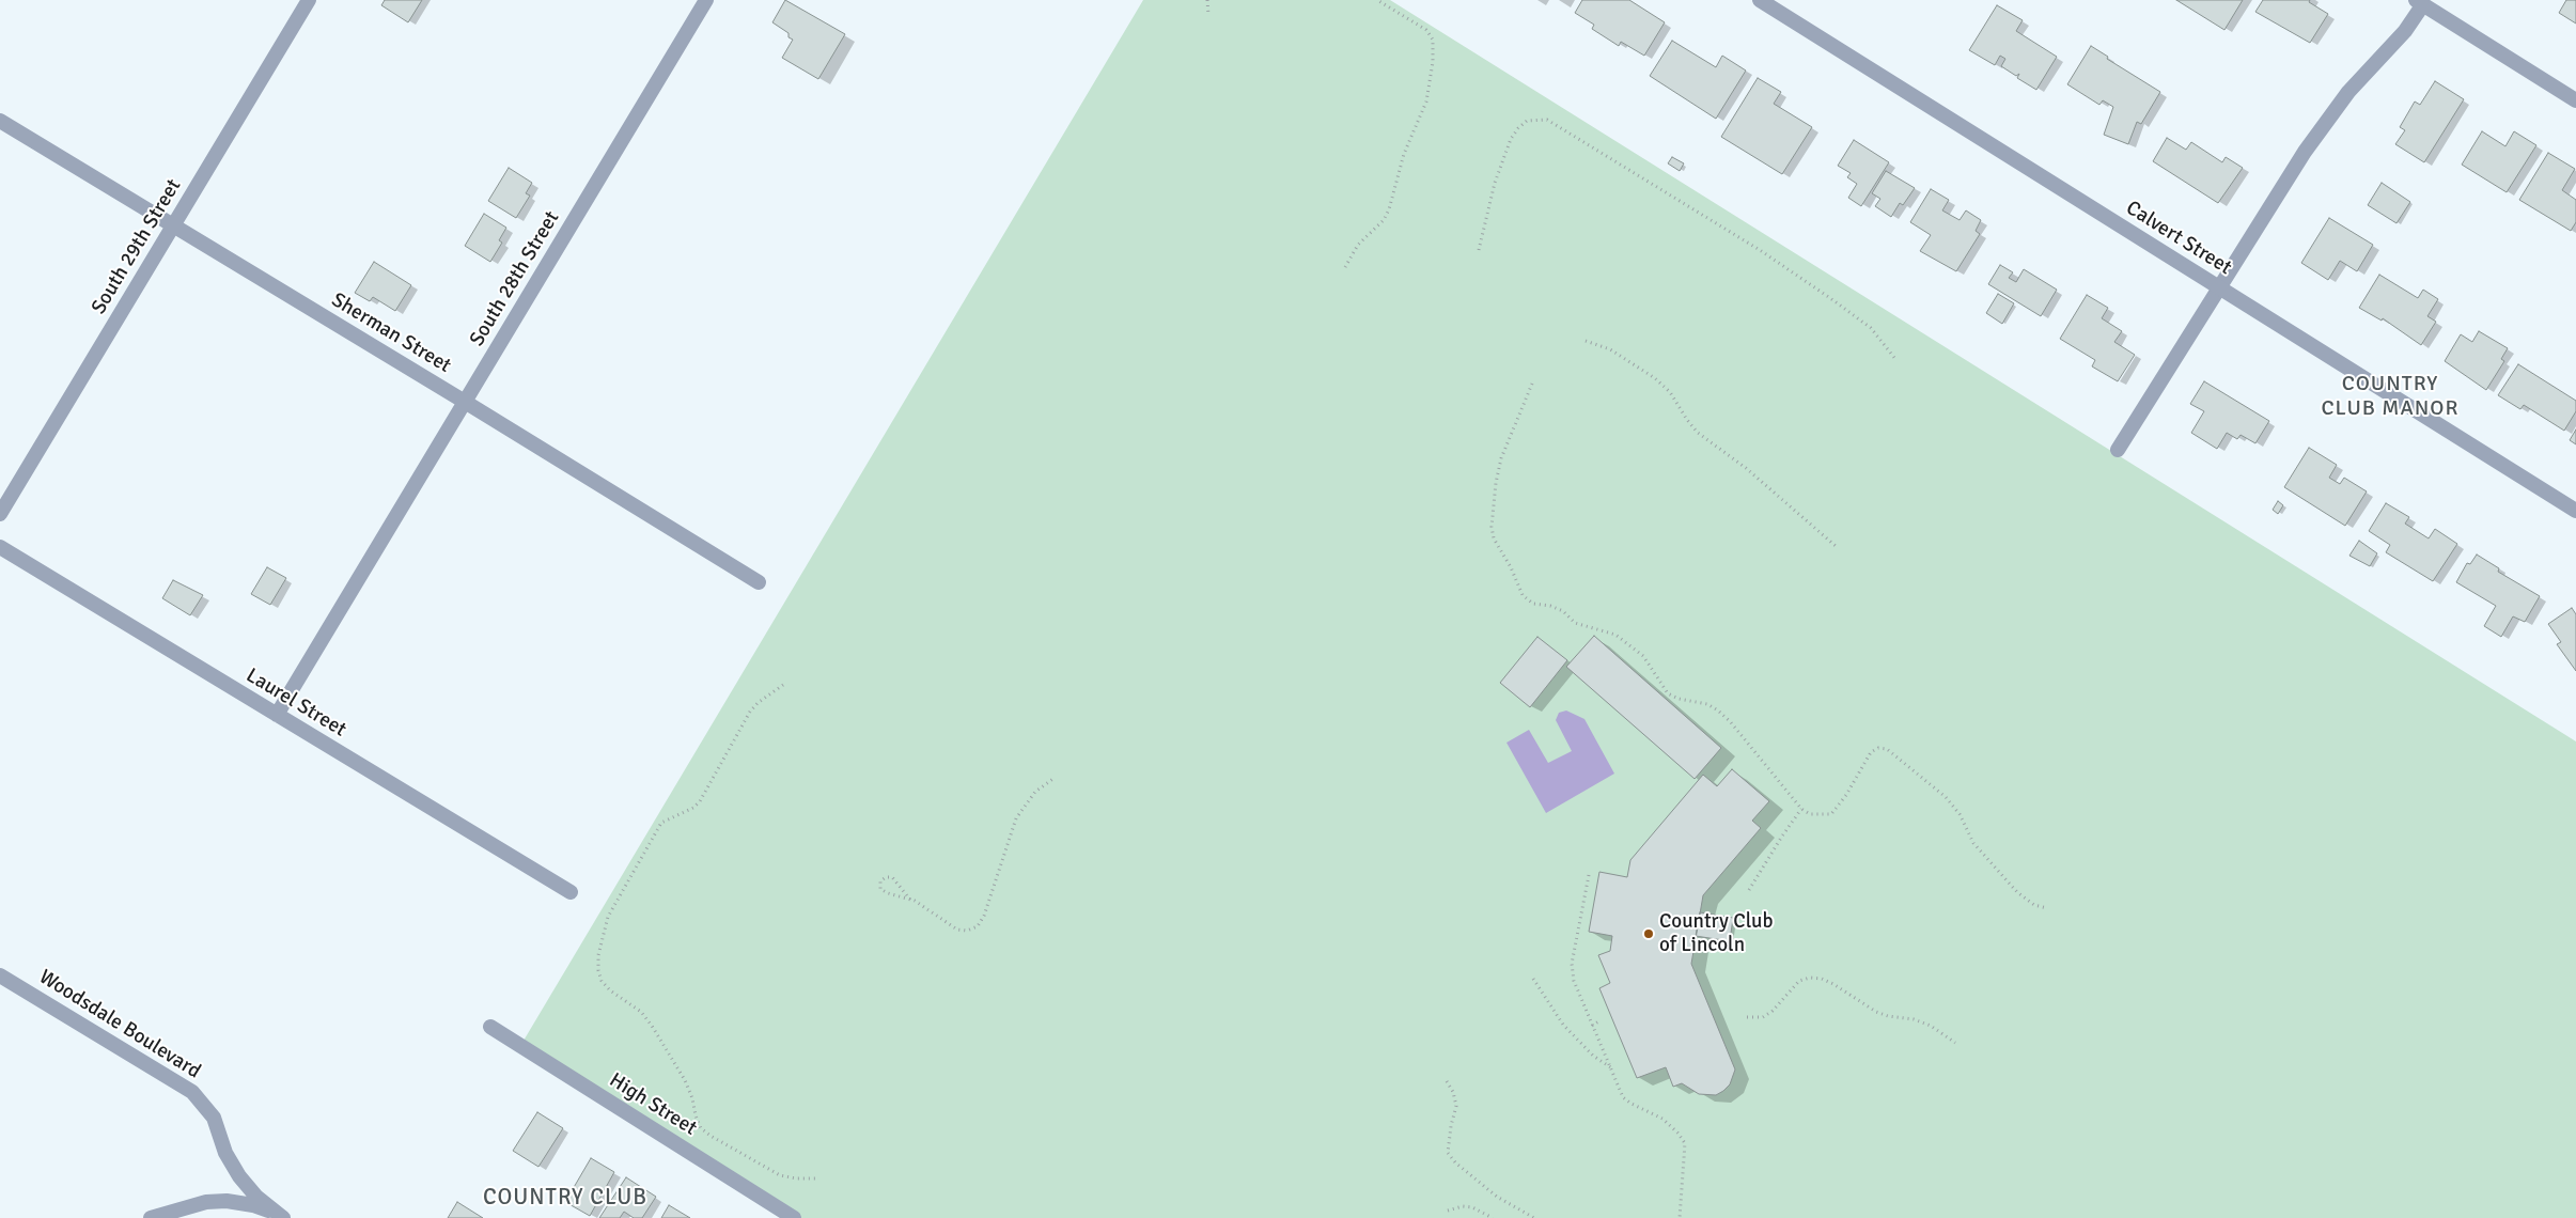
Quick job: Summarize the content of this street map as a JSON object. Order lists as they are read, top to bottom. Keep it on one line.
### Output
{"streets":{"street":["Calvert Street","South 29th Street","South 28th Street","Sherman Street","Laurel Street","Woodsdale Boulevard","High Street"]},"crossings":[["South 29th Street","Sherman Street"],["South 28th Street","Sherman Street"],["South 28th Street","Laurel Street"]],"districts":["COUNTRY CLUB MANOR","COUNTRY CLUB"],"places":["Country Club of Lincoln"]}
